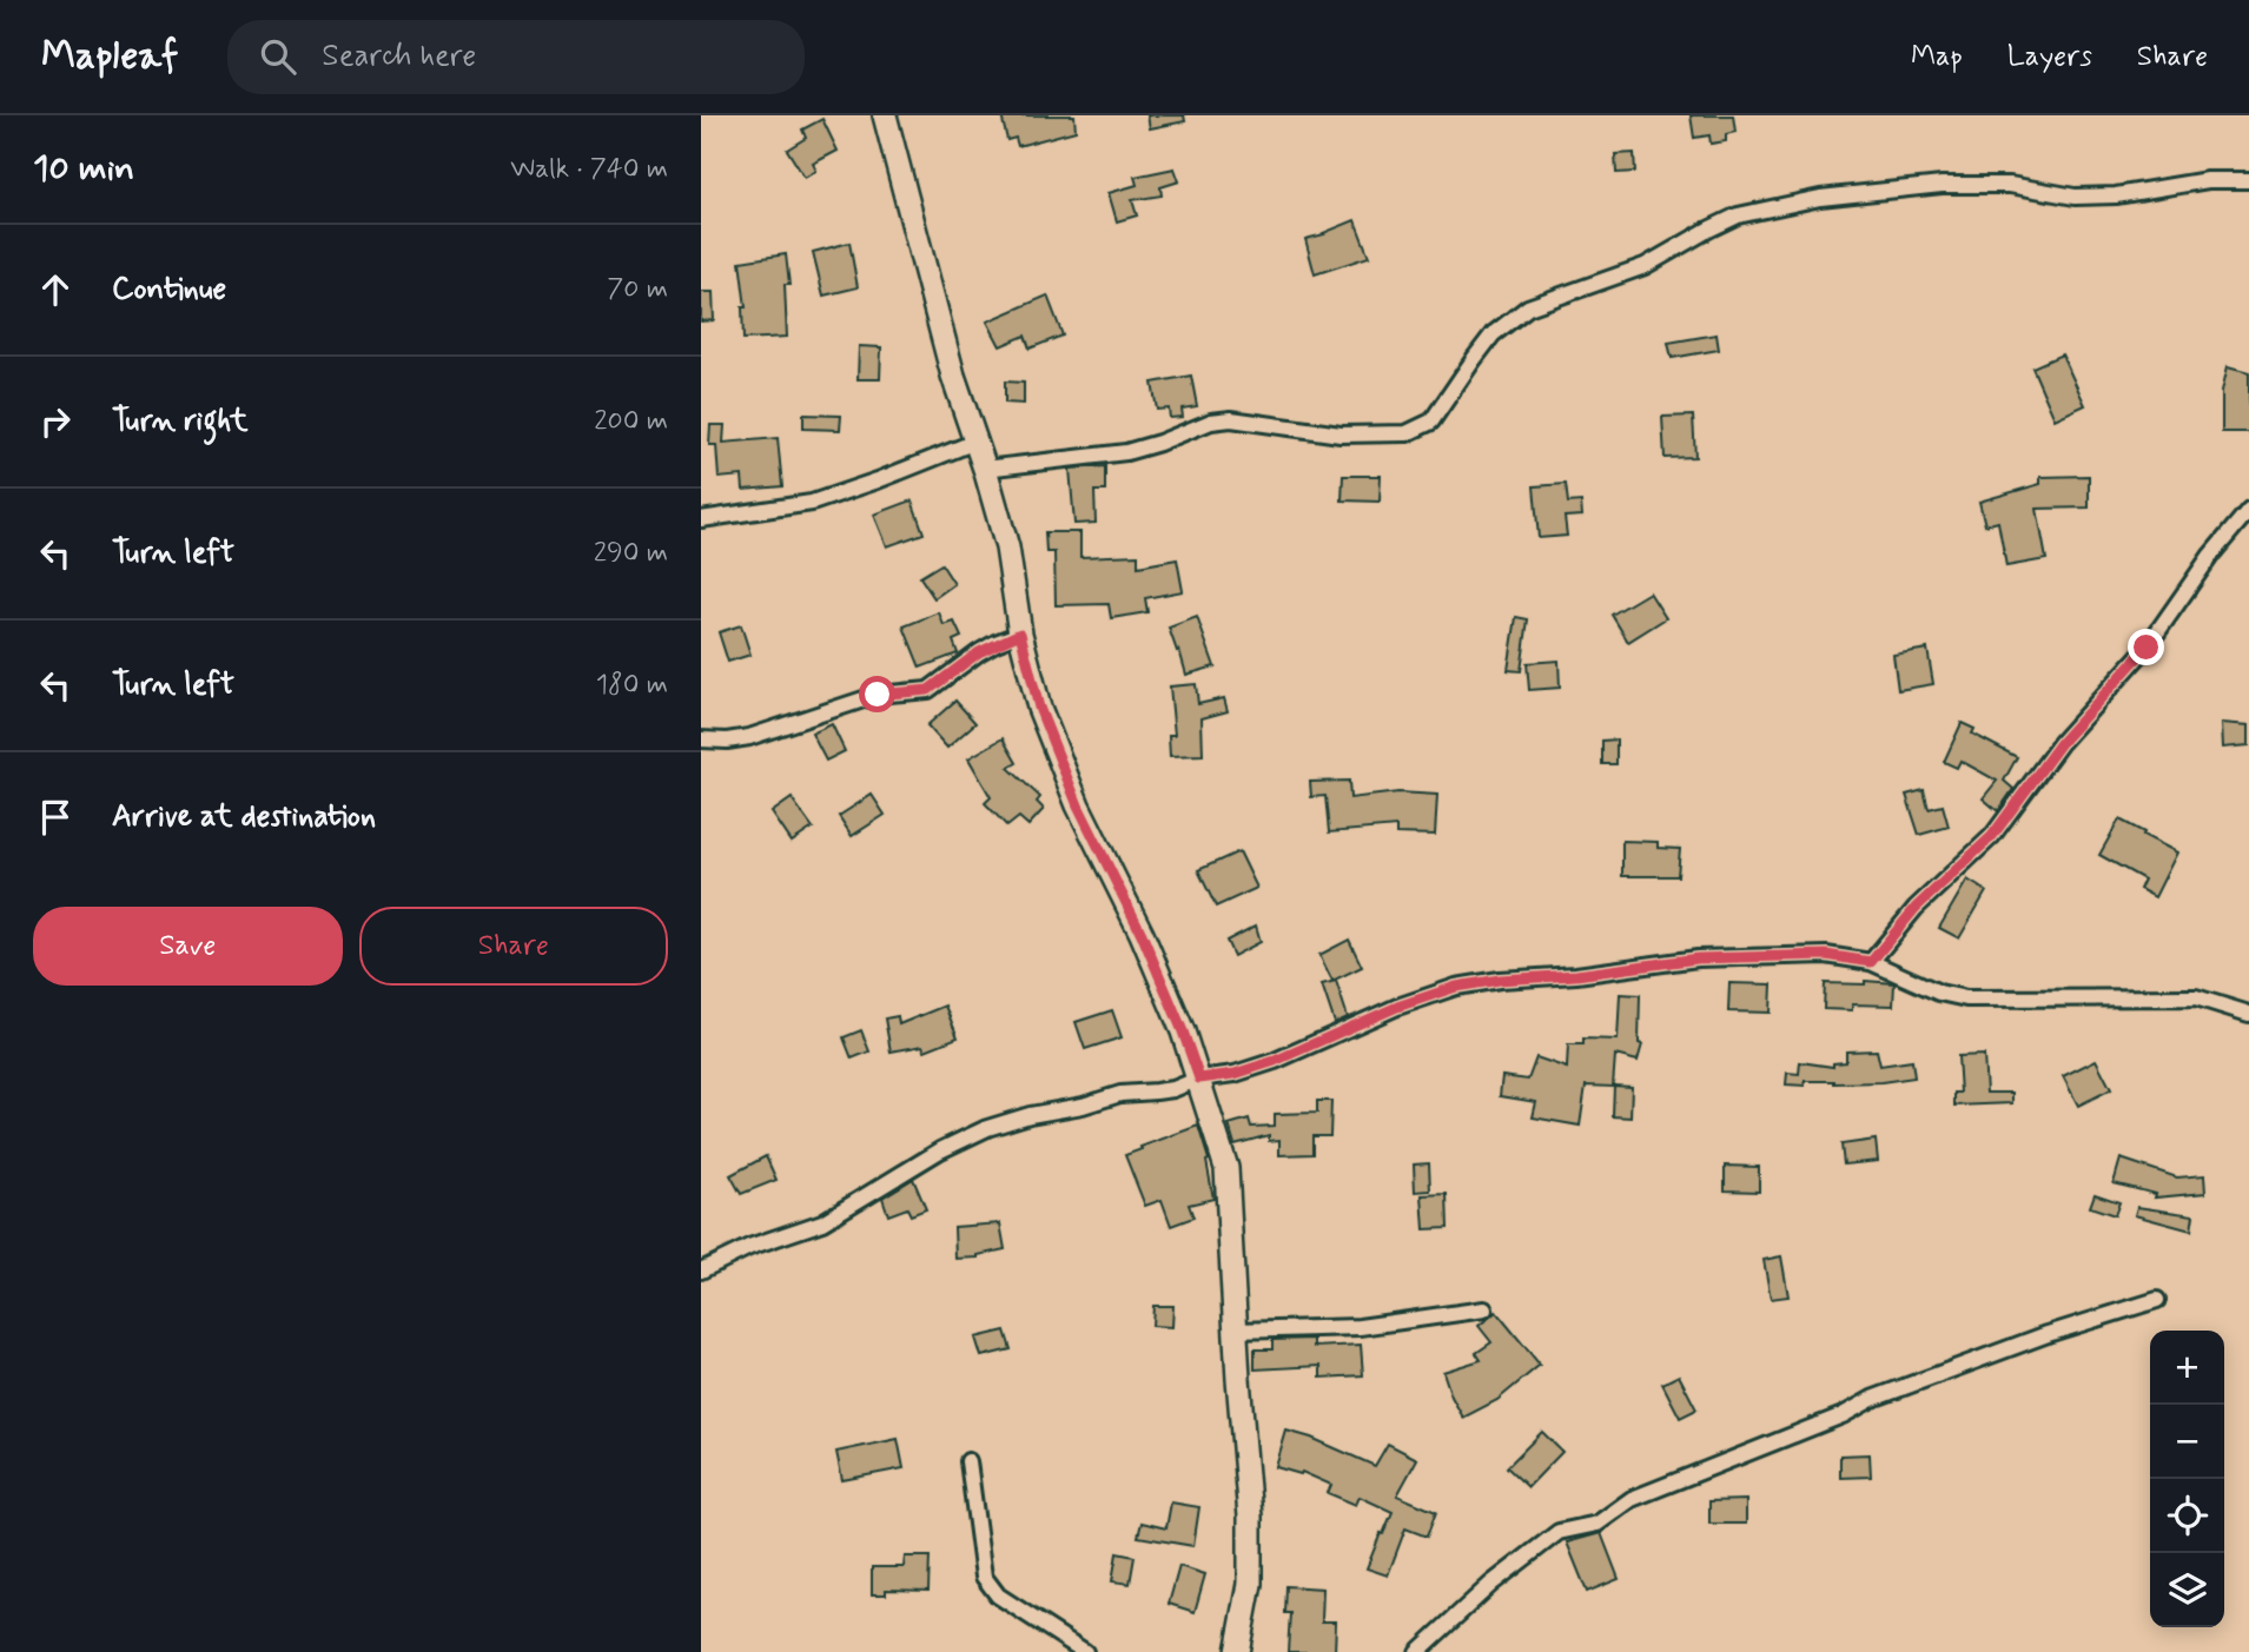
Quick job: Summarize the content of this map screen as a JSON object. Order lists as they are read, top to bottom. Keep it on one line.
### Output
{"page":{"header":"Mapleaf","search":"Search here","nav":["Map","Layers","Share"],"heading":["10 min","Walk · 740 m"],"list":[["Continue","70 m"],["Turn right","200 m"],["Turn left","290 m"],["Turn left","180 m"],"Arrive at destination"],"buttons":["Save","Share"],"map_buttons":["+","−"]}}
